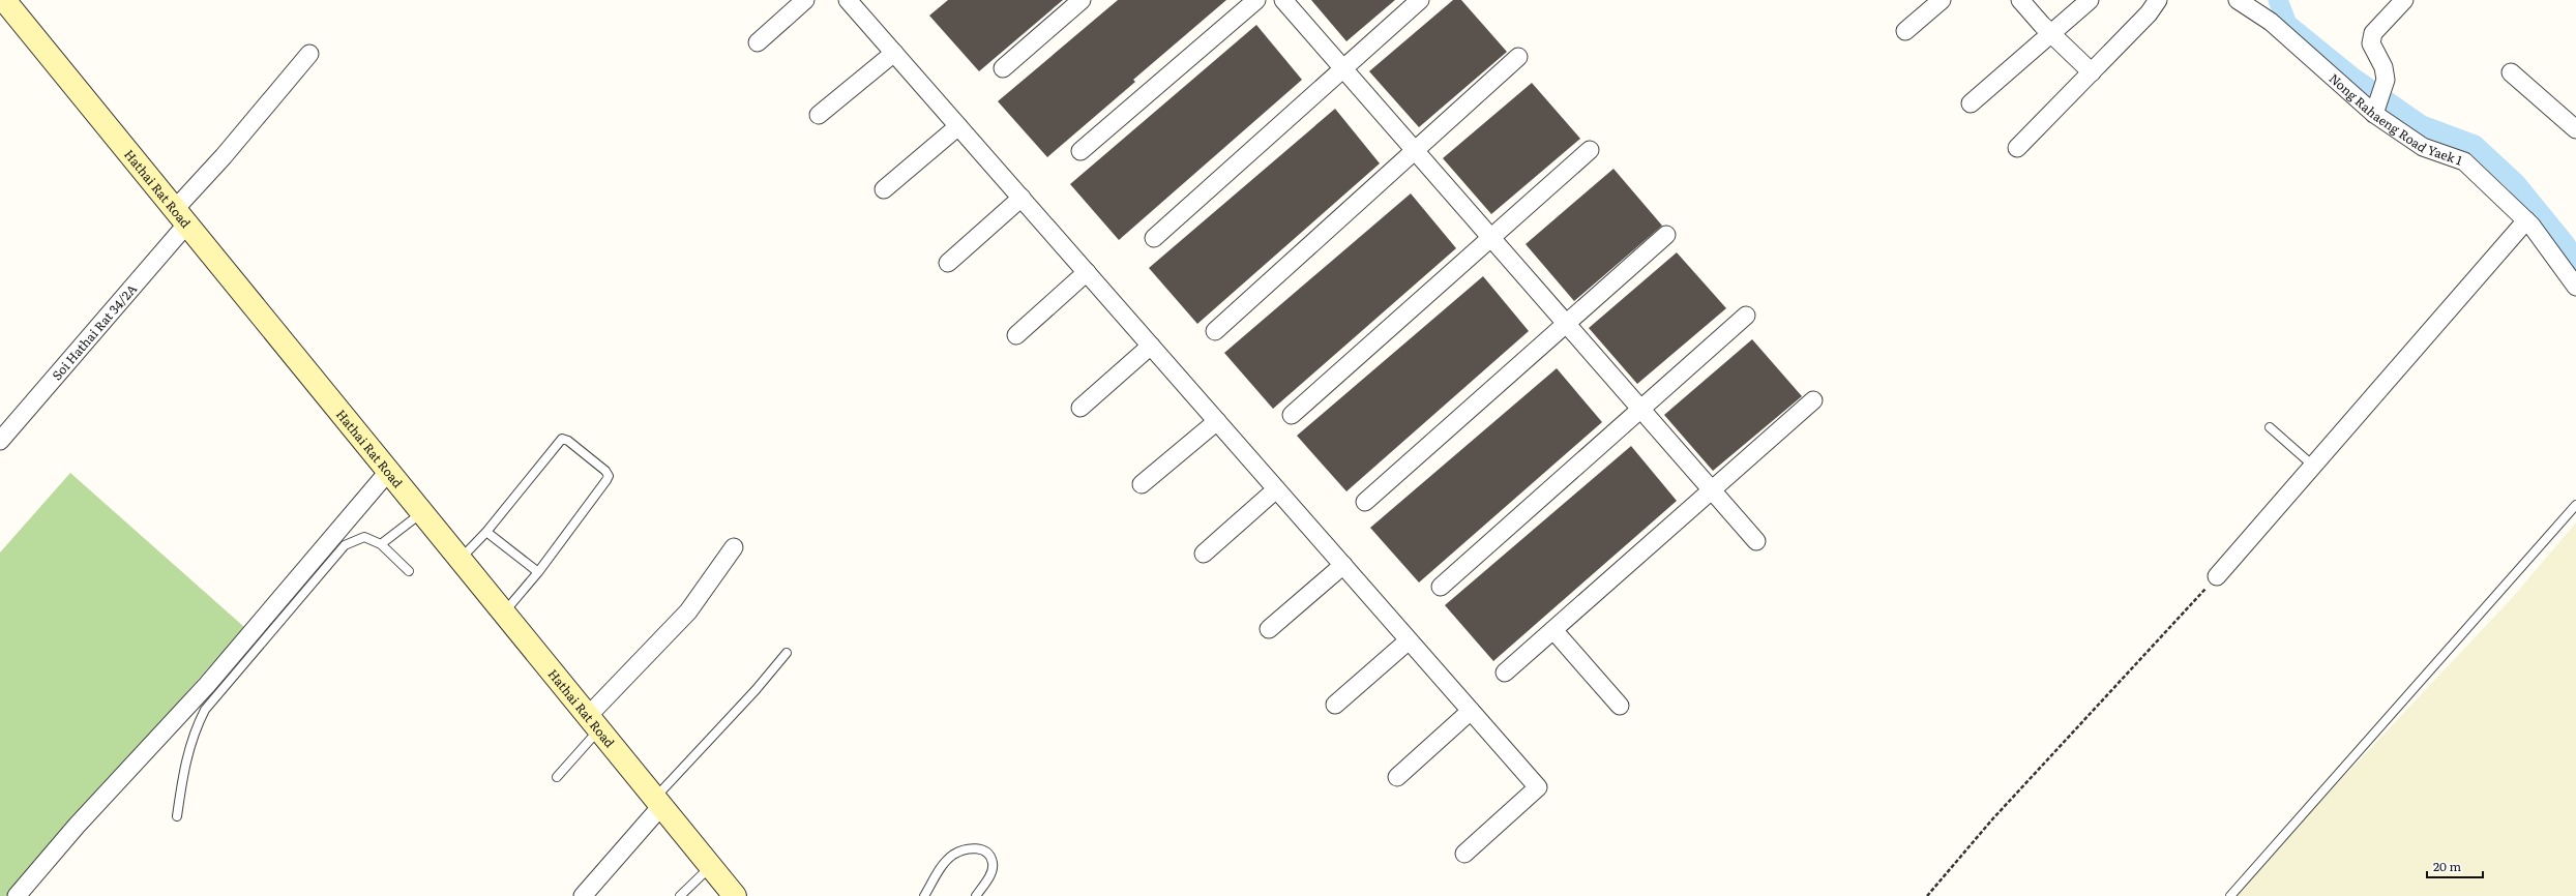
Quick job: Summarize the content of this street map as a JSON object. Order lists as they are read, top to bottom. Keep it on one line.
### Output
{"streets":{"main road":["Hathai Rat Road"],"street":["Nong Rahaeng Road Yaek 1","Soi Hathai Rat 34/2A"]},"crossings":[["Hathai Rat Road","Soi Hathai Rat 34/2A"]],"scale_bar":"20 m"}
